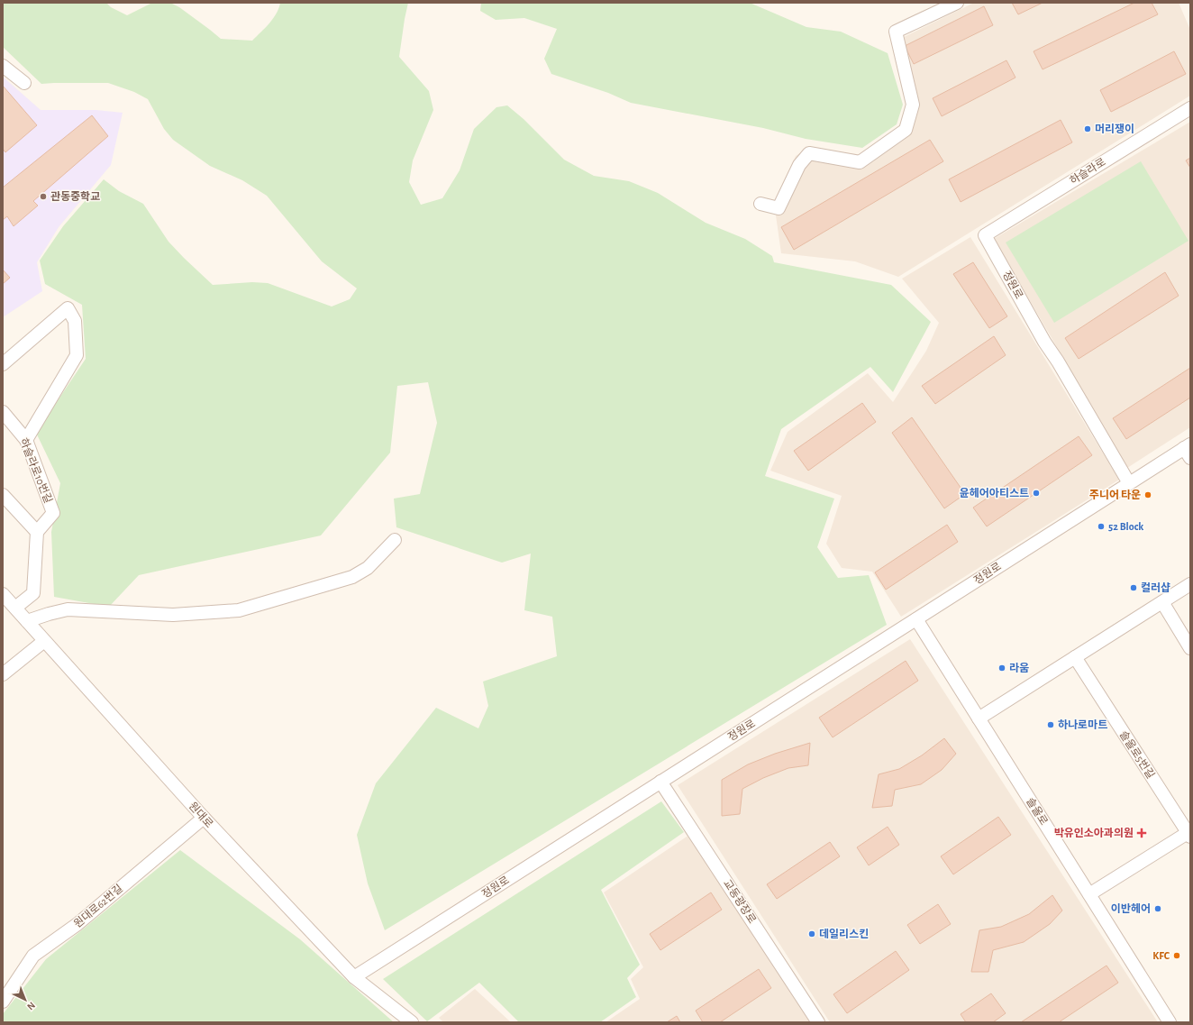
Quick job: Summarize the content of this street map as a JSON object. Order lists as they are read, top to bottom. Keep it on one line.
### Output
{"streets":{"street":["하슬라로","정원로","하슬라로10번길","솔올로5번길","솔올로","원대로","교동광장로","원대로62번길"]},"crossings":[["하슬라로","정원로"],["정원로","솔올로"],["정원로","원대로"],["정원로","교동광장로"],["솔올로5번길","솔올로"],["원대로","원대로62번길"]],"places":{"other":["머리쟁이","관동중학교","윤헤어아티스트","주니어 타운","52 Block","컬러샵","라움","하나로마트","이반헤어","데일리스킨","KFC"],"health":["박유인소아과의원"]},"north":"bottom right"}
